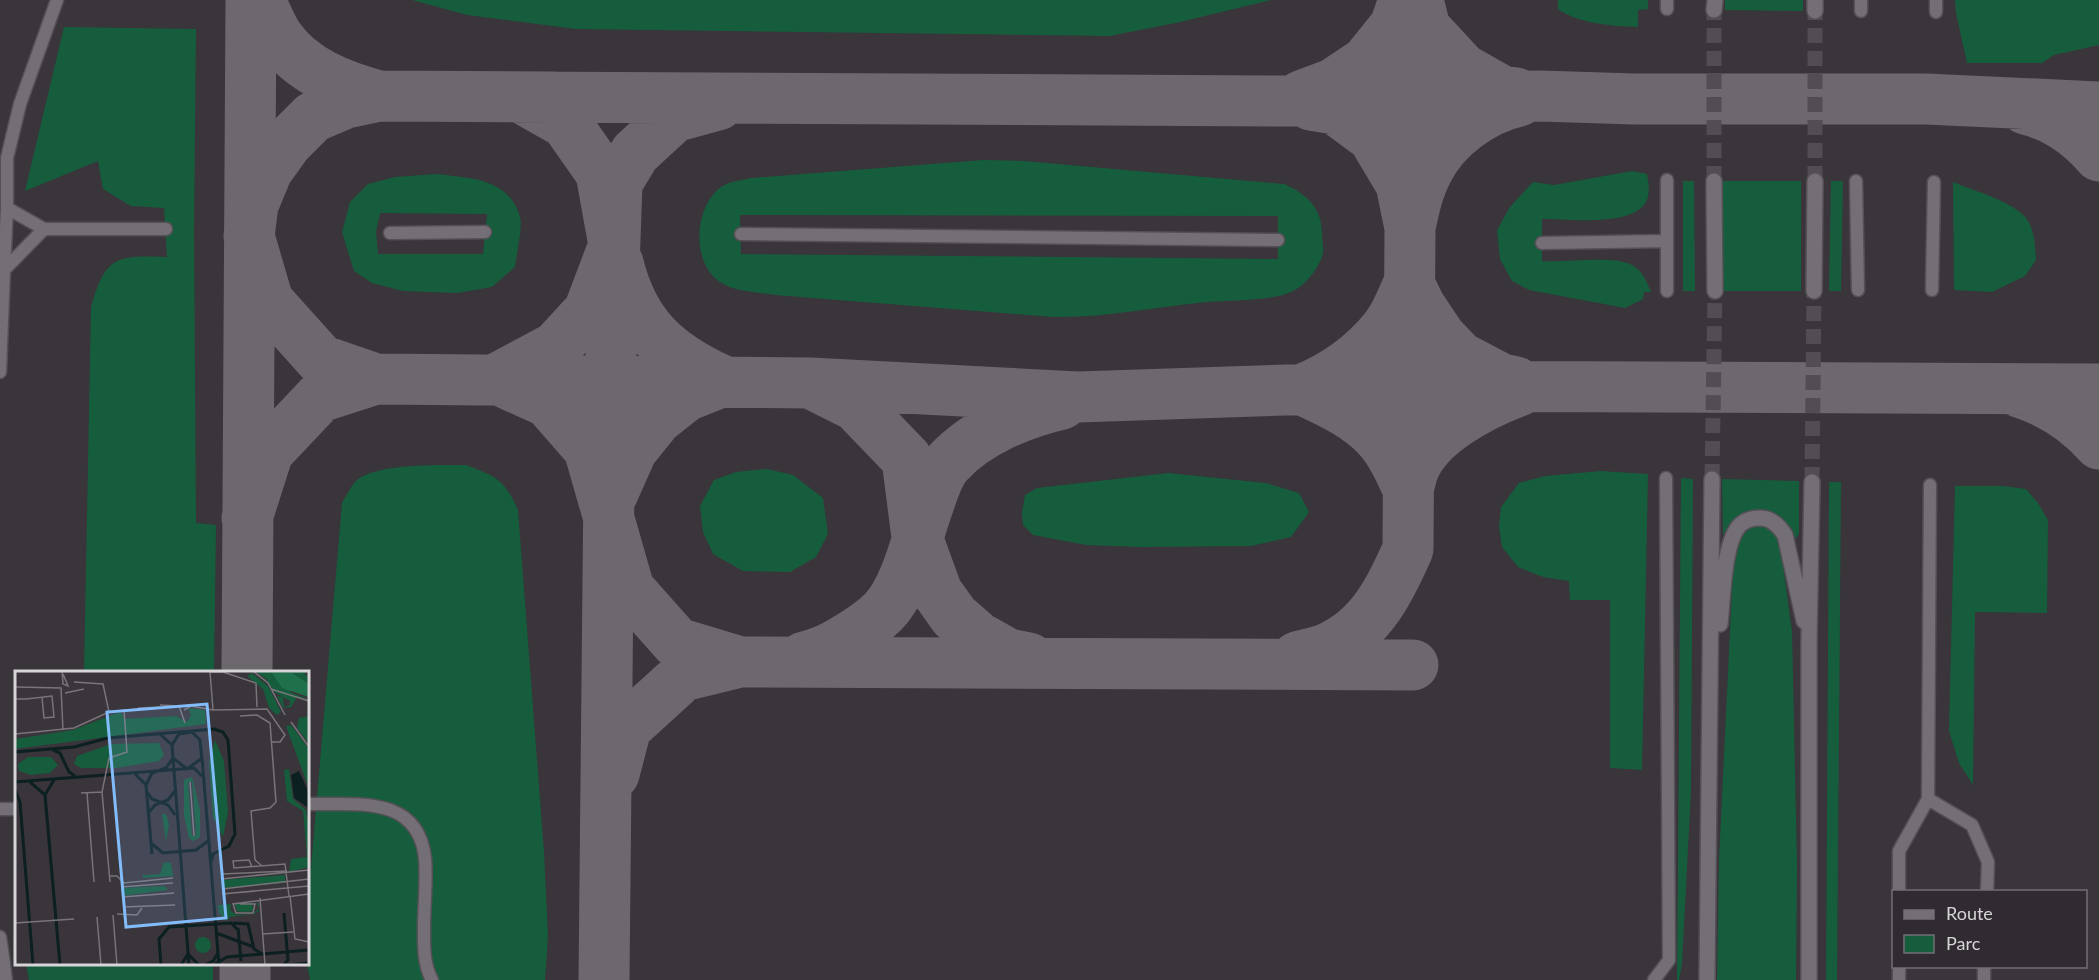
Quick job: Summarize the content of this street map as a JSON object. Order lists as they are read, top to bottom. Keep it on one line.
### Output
{"legend":["Route","Parc"]}
